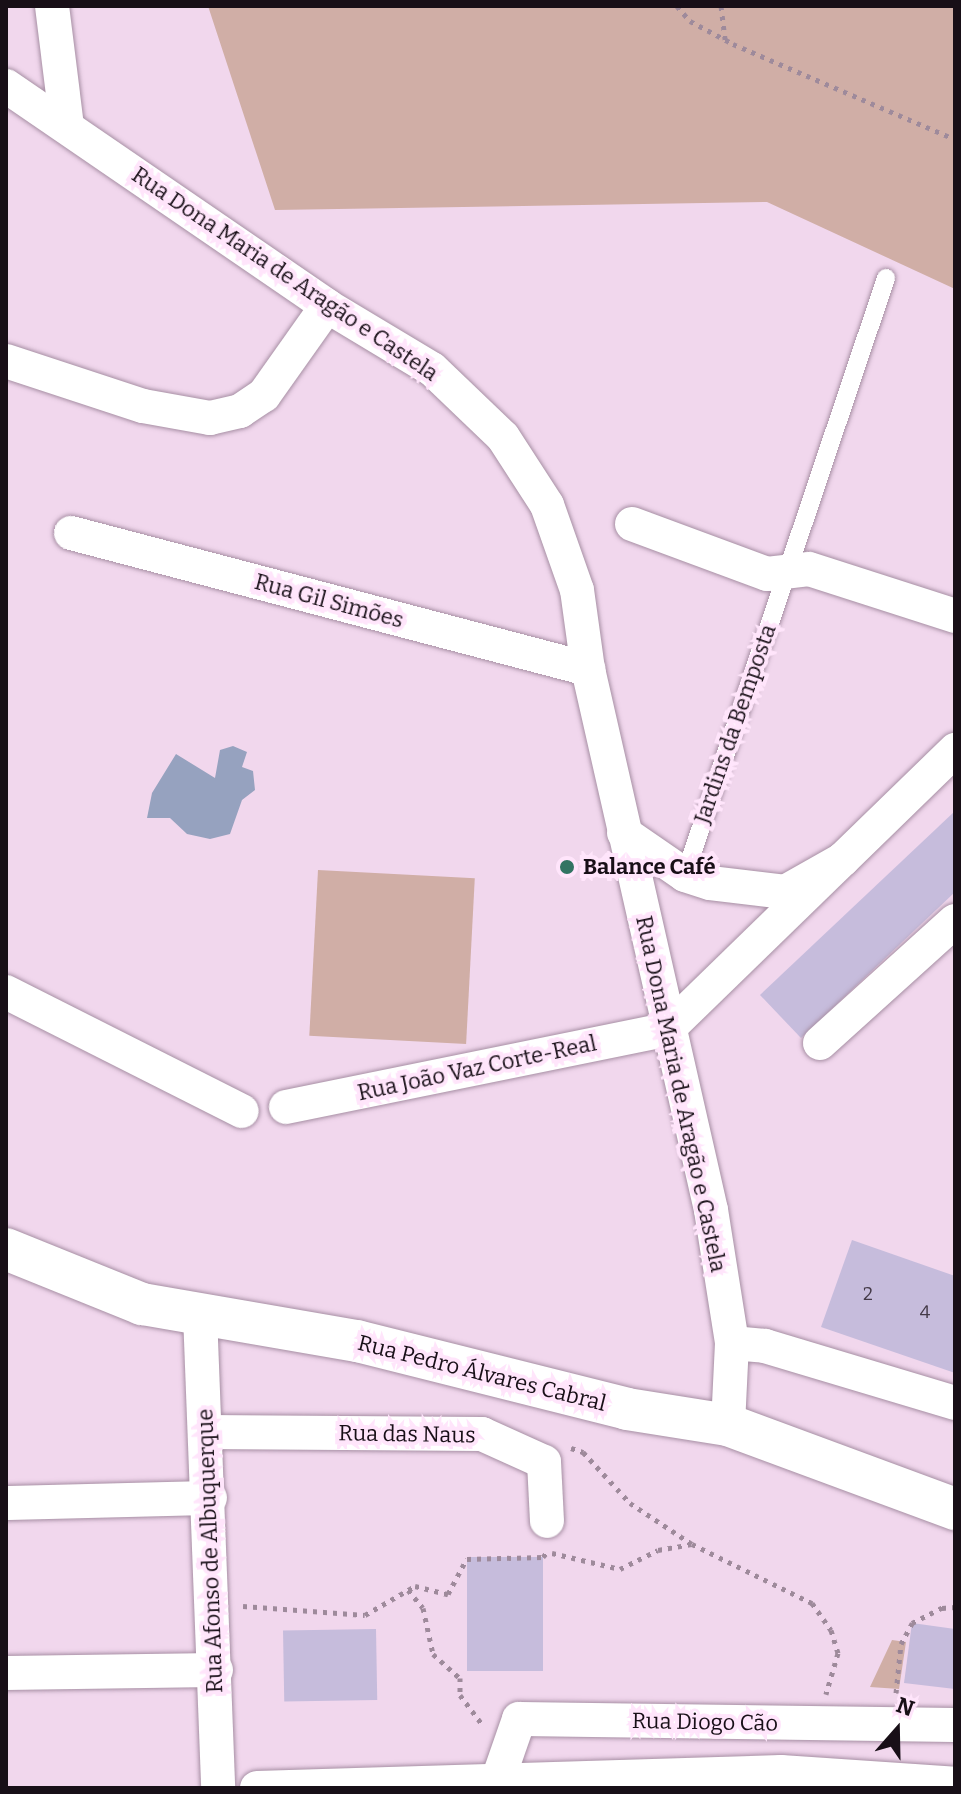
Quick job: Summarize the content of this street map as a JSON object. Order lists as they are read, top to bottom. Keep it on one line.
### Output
{"streets":{"street":["Rua Dona Maria de Aragão e Castela","Rua Gil Simões","Rua João Vaz Corte-Real","Rua Pedro Álvares Cabral","Rua das Naus","Rua Afonso de Albuquerque","Rua Diogo Cão"],"lane":["Jardins da Bemposta"]},"crossings":[["Rua Dona Maria de Aragão e Castela","Rua Gil Simões"],["Rua Dona Maria de Aragão e Castela","Rua João Vaz Corte-Real"],["Rua Dona Maria de Aragão e Castela","Rua Pedro Álvares Cabral"],["Rua Pedro Álvares Cabral","Rua Afonso de Albuquerque"],["Rua das Naus","Rua Afonso de Albuquerque"]],"places":["Balance Café"],"house_numbers":["2","4"],"north":"top"}
